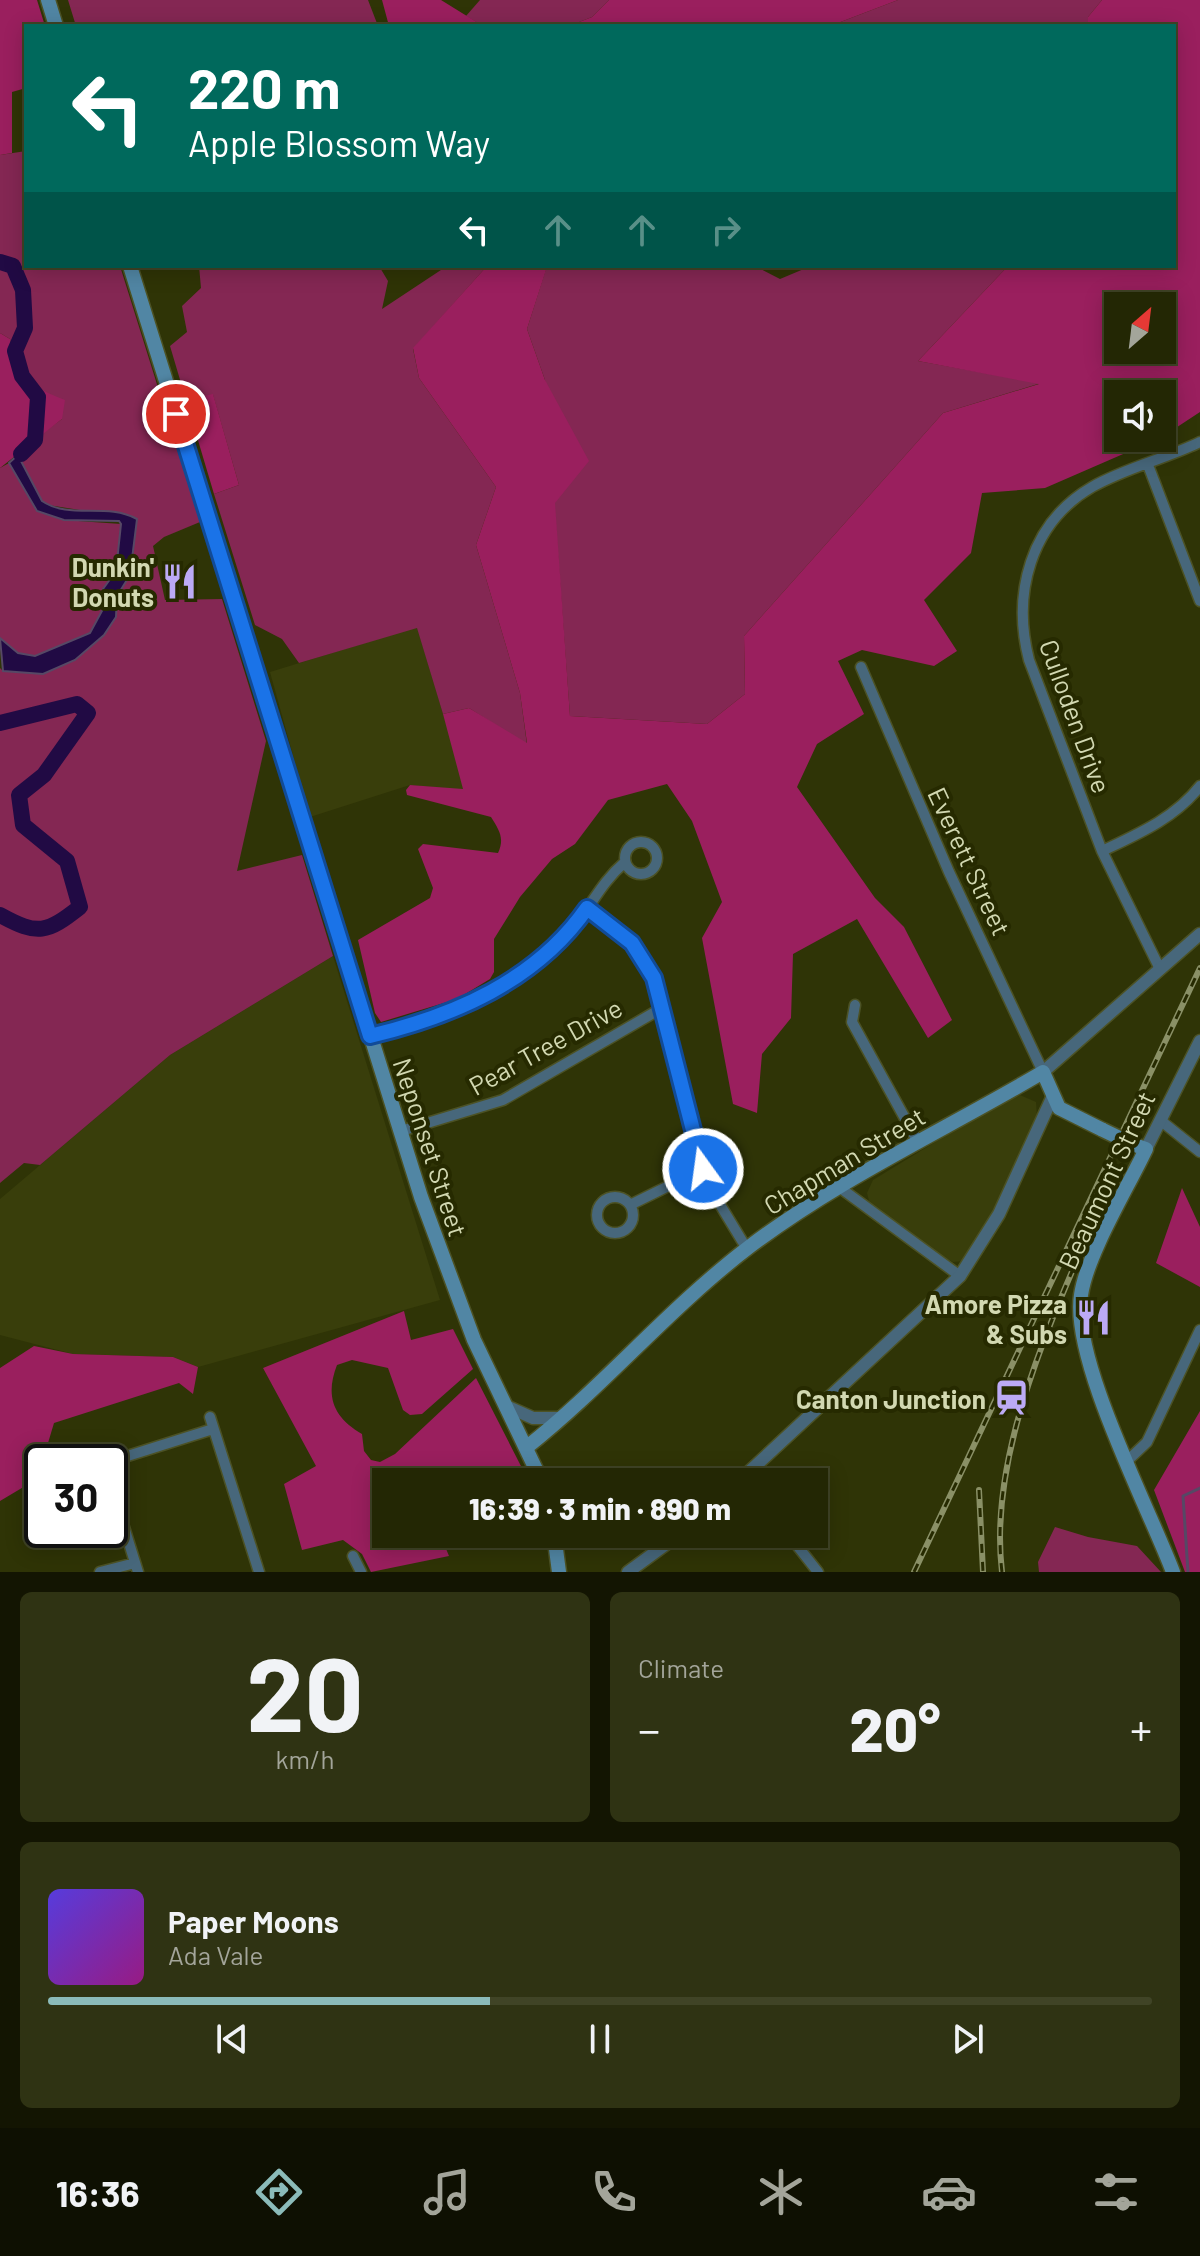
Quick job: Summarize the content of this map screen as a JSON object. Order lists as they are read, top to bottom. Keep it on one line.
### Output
{"streets":{"main road":["Neponset Street","Chapman Street","Beaumont Street"],"street":["Culloden Drive","Everett Street","Pear Tree Drive"]},"crossings":[["Culloden Drive","Chapman Street"],["Everett Street","Chapman Street"],["Pear Tree Drive","Neponset Street"],["Neponset Street","Chapman Street"]],"places":{"restaurant":["Dunkin' Donuts","Amore Pizza & Subs"],"station":["Canton Junction"]},"north":"top right","page":{"turn":["220 m","Apple Blossom Way"],"limit":"30","trip":"16:39 · 3 min · 890 m","tile":[["20","km/h"],"Climate"],"heat":["−","20°","+"],"song":["Paper Moons","Ada Vale"],"tabs":"16:36"}}
